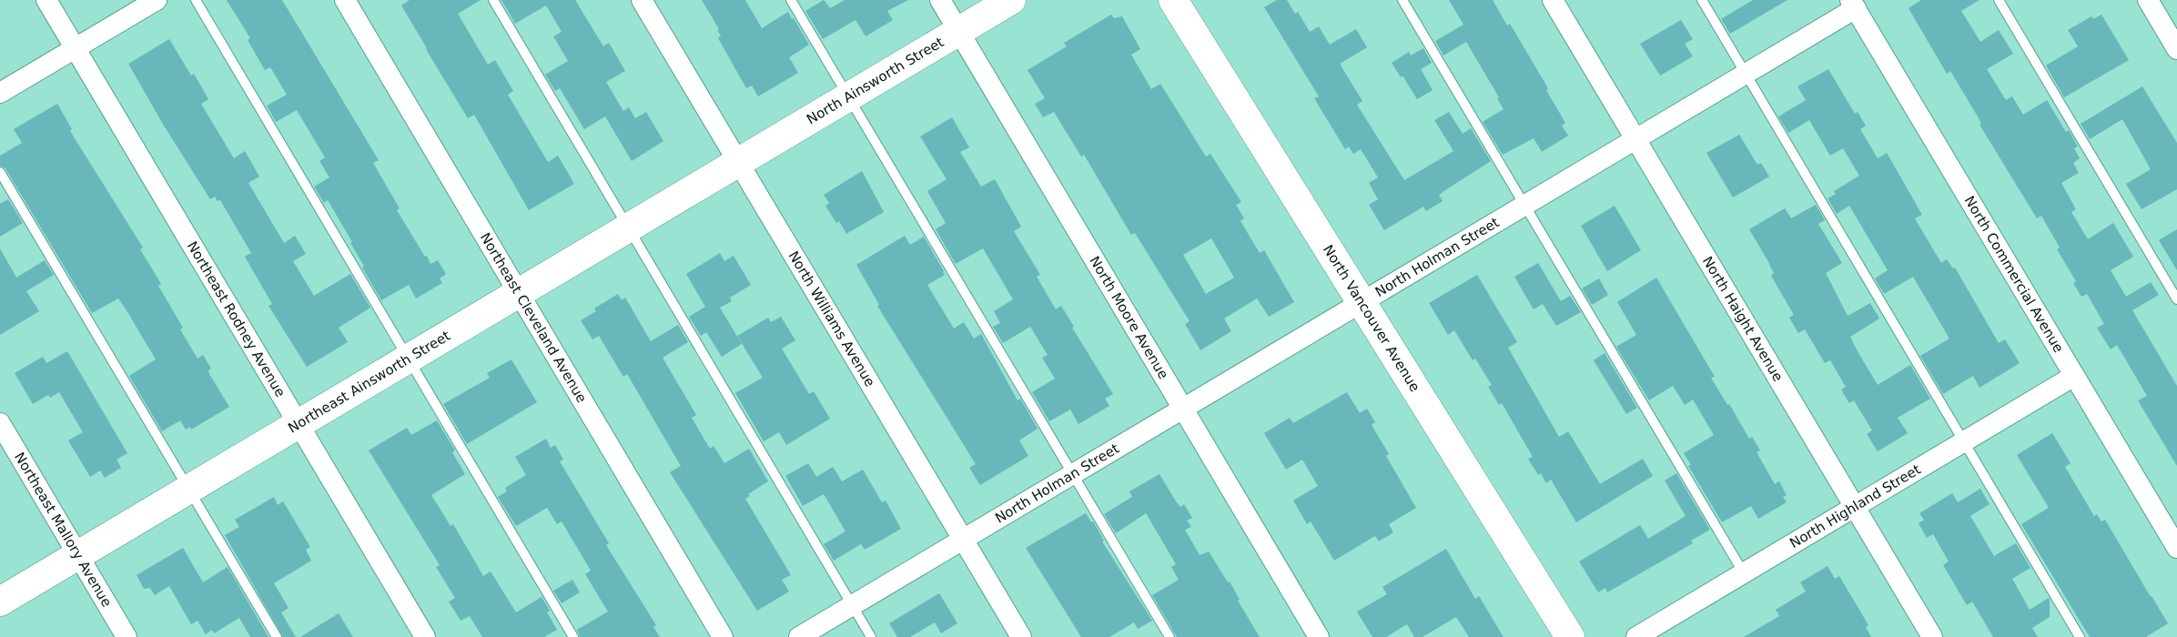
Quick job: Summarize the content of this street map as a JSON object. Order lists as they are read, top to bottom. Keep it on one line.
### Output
{"streets":{"street":["North Ainsworth Street","North Holman Street","North Commercial Avenue","Northeast Rodney Avenue","Northeast Cleveland Avenue","North Williams Avenue","North Moore Avenue","North Vancouver Avenue","North Haight Avenue","Northeast Ainsworth Street","North Highland Street","Northeast Mallory Avenue"]},"crossings":[["North Ainsworth Street","North Williams Avenue"],["North Ainsworth Street","North Moore Avenue"],["North Ainsworth Street","Northeast Ainsworth Street"],["North Holman Street","North Commercial Avenue"],["North Holman Street","North Williams Avenue"],["North Holman Street","North Moore Avenue"],["North Holman Street","North Vancouver Avenue"],["North Holman Street","North Haight Avenue"],["North Commercial Avenue","North Highland Street"],["Northeast Rodney Avenue","Northeast Ainsworth Street"],["Northeast Cleveland Avenue","Northeast Ainsworth Street"],["North Williams Avenue","Northeast Ainsworth Street"],["North Haight Avenue","North Highland Street"],["Northeast Ainsworth Street","Northeast Mallory Avenue"]]}
